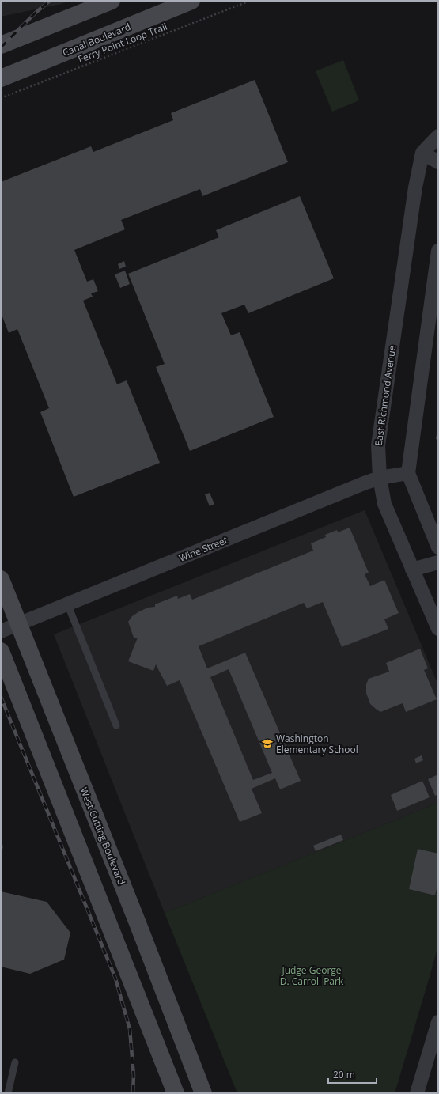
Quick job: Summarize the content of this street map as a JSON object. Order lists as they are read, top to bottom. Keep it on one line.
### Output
{"streets":{"street":["Canal Boulevard","East Richmond Avenue","Wine Street","West Cutting Boulevard"],"path":["Ferry Point Loop Trail"]},"crossings":[["East Richmond Avenue","Wine Street"],["Wine Street","West Cutting Boulevard"]],"parks":["Judge George D. Carroll Park"],"places":{"school or university":["Washington Elementary School"]},"scale_bar":"20 m"}
